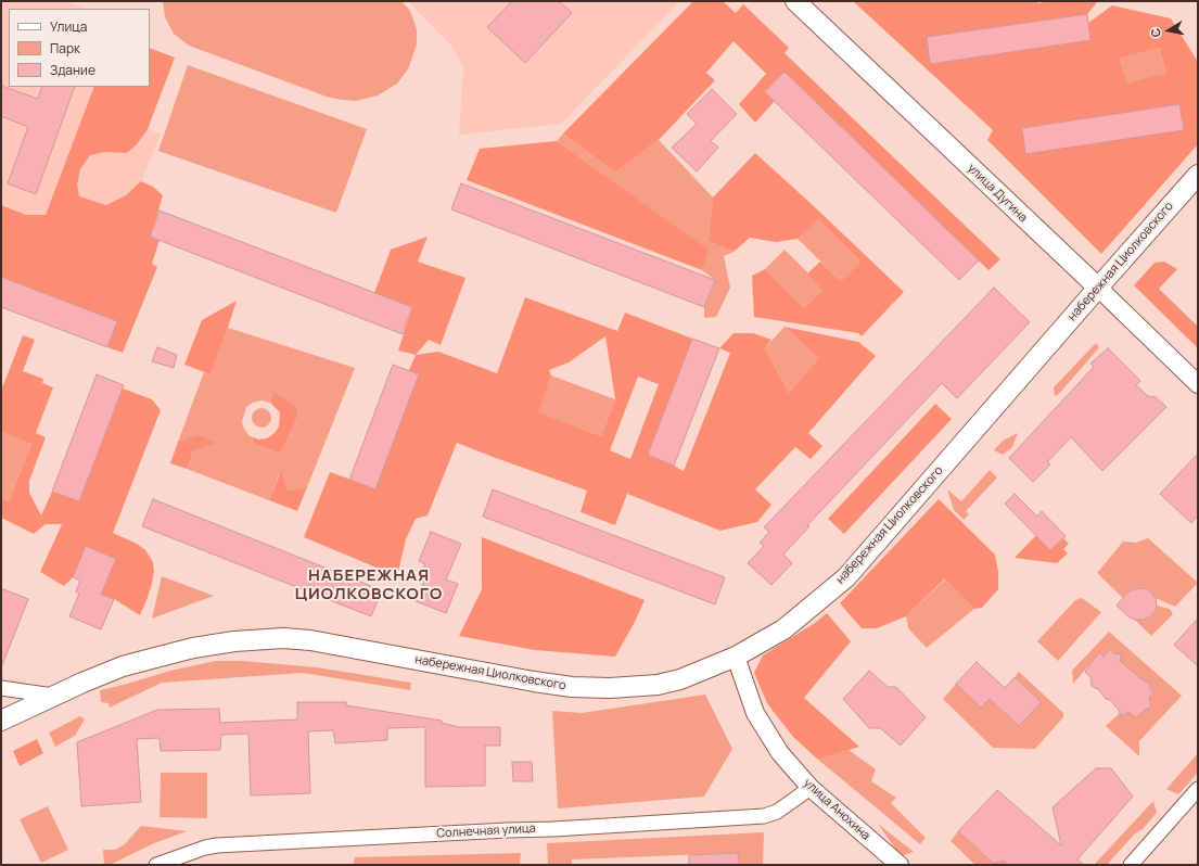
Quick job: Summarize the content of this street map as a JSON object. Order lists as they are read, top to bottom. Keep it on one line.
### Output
{"streets":{"main road":["улица Дугина","набережная Циолковского"],"street":["улица Анохина","Солнечная улица"]},"crossings":[["улица Дугина","набережная Циолковского"],["набережная Циолковского","улица Анохина"],["улица Анохина","Солнечная улица"]],"districts":["НАБЕРЕЖНАЯ ЦИОЛКОВСКОГО"],"legend":["Улица","Парк","Здание"],"north":"left"}
